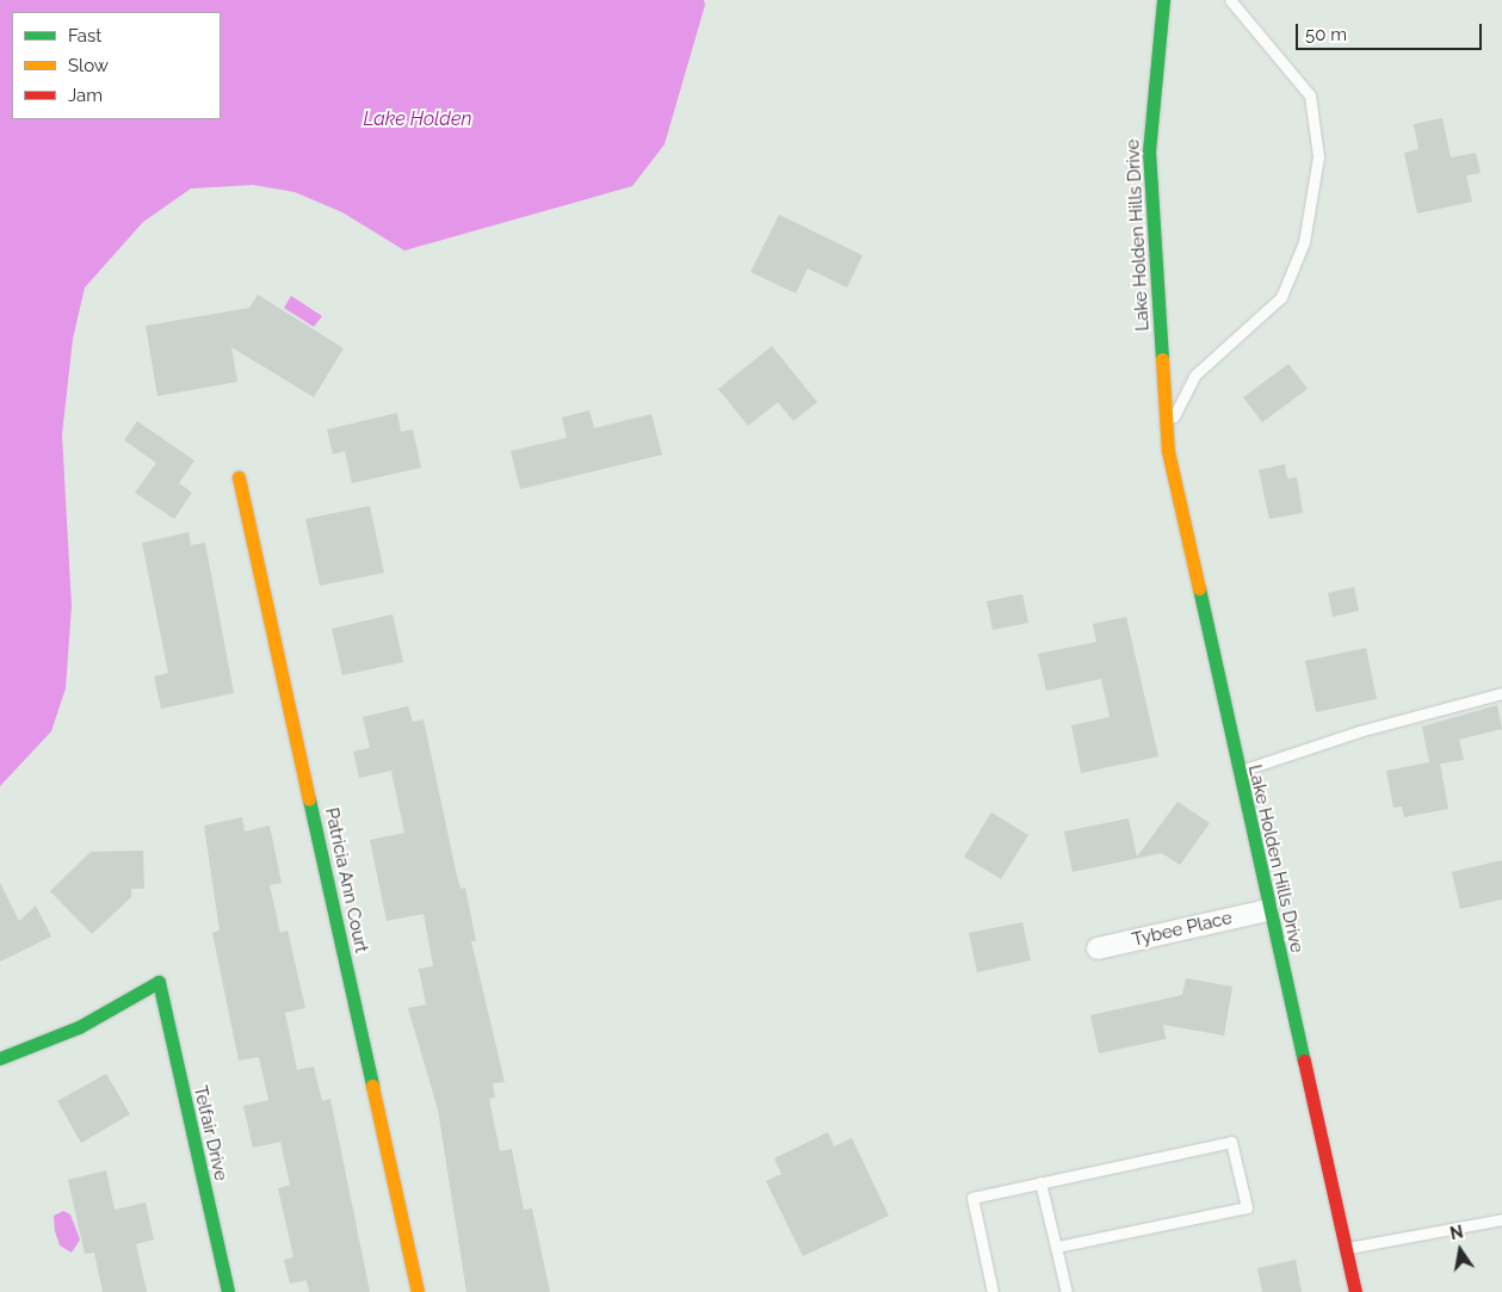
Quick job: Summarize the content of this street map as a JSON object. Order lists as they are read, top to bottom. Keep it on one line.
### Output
{"streets":{"street":["Lake Holden Hills Drive","Patricia Ann Court","Tybee Place","Telfair Drive"]},"crossings":[["Lake Holden Hills Drive","Tybee Place"]],"water":["Lake Holden"],"legend":["Fast","Slow","Jam"],"scale_bar":"50 m","north":"top"}
